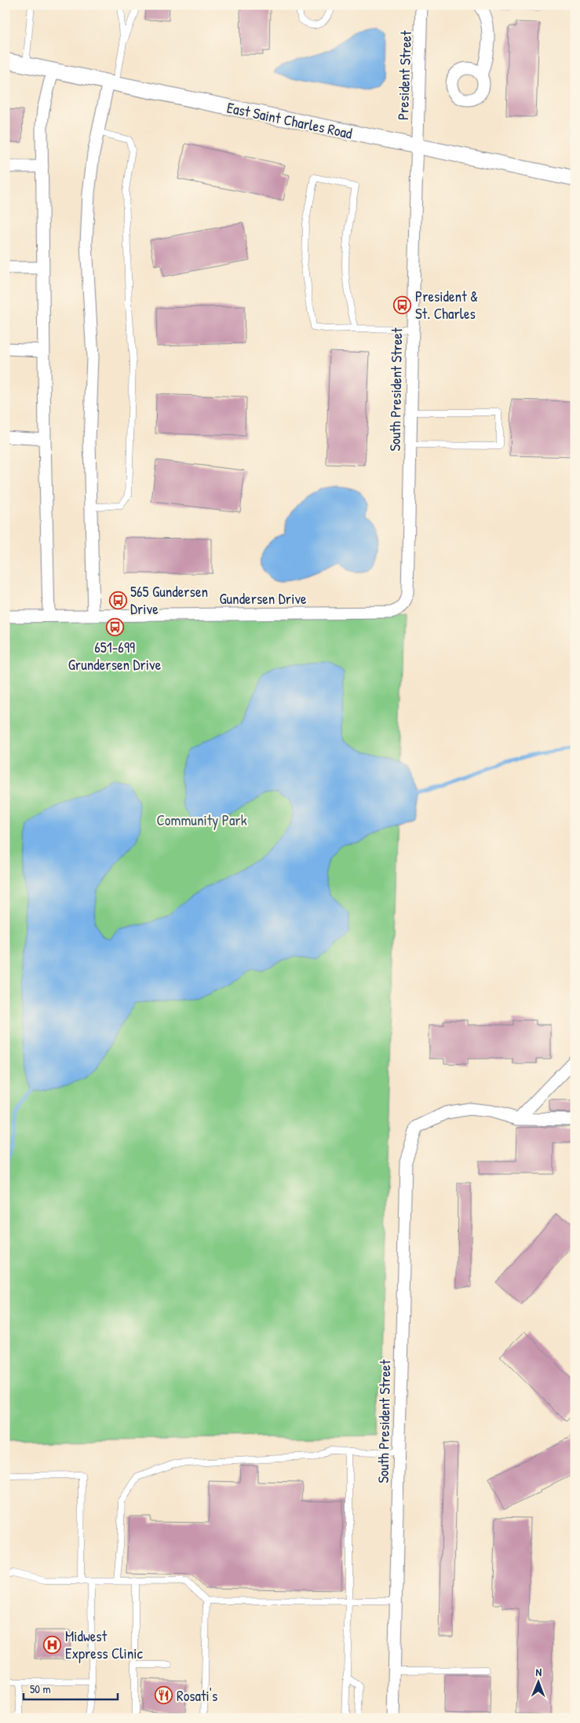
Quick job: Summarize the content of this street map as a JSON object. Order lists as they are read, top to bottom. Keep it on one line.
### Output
{"streets":{"street":["President Street","East Saint Charles Road","South President Street","Gundersen Drive"]},"crossings":[["President Street","East Saint Charles Road"],["President Street","South President Street"],["East Saint Charles Road","South President Street"],["South President Street","Gundersen Drive"]],"parks":["Community Park"],"places":{"bus stop":["President & St. Charles","565 Gundersen Drive","651-699 Grundersen Drive"],"hospital":["Midwest Express Clinic"],"restaurant":["Rosati's"]},"scale_bar":"50 m","north":"top"}
